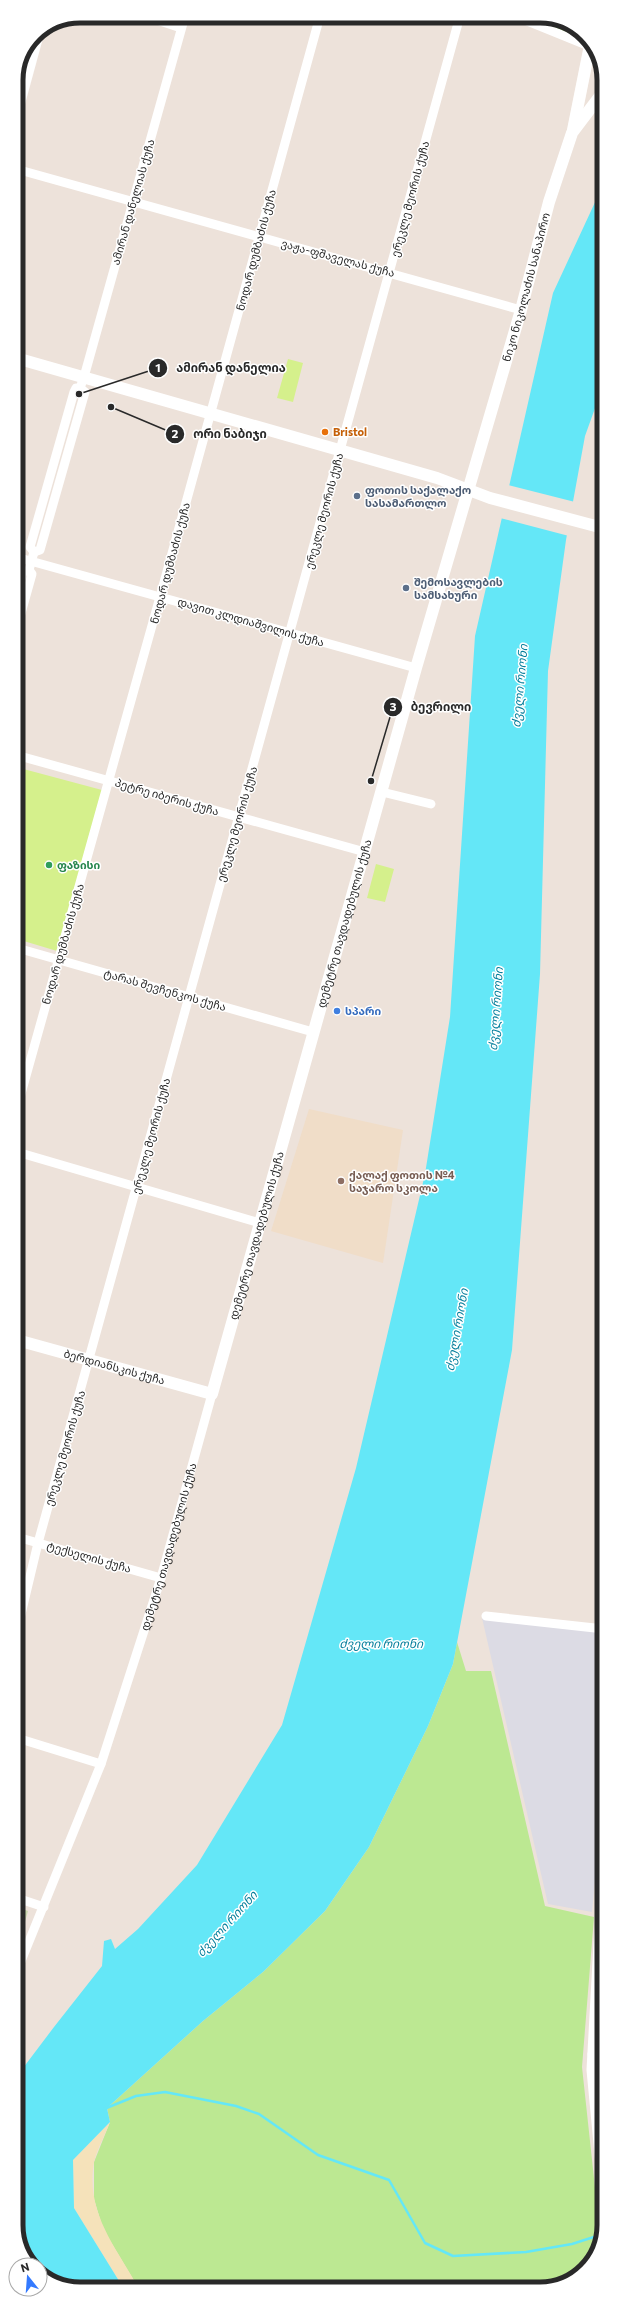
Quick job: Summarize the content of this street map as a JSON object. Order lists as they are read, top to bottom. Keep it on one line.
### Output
{"streets":{"street":["ერეკლე მეორის ქუჩა","ამირან დანელიას ქუჩა","ნოდარ დუმბაძის ქუჩა","ვაჟა-ფშაველას ქუჩა","ნიკო ნიკოლაძის სანაპირო","დავით კლდიაშვილის ქუჩა","პეტრე იბერის ქუჩა","დემეტრე თავდადებულის ქუჩა","ტარას შევჩენკოს ქუჩა","ბერდიანსკის ქუჩა","ტექსელის ქუჩა"]},"crossings":[["ერეკლე მეორის ქუჩა","ვაჟა-ფშაველას ქუჩა"],["ერეკლე მეორის ქუჩა","დავით კლდიაშვილის ქუჩა"],["ერეკლე მეორის ქუჩა","პეტრე იბერის ქუჩა"],["ერეკლე მეორის ქუჩა","ტარას შევჩენკოს ქუჩა"],["ერეკლე მეორის ქუჩა","ბერდიანსკის ქუჩა"],["ერეკლე მეორის ქუჩა","ტექსელის ქუჩა"],["ამირან დანელიას ქუჩა","ვაჟა-ფშაველას ქუჩა"],["ამირან დანელიას ქუჩა","დავით კლდიაშვილის ქუჩა"],["ნოდარ დუმბაძის ქუჩა","ვაჟა-ფშაველას ქუჩა"],["ნოდარ დუმბაძის ქუჩა","დავით კლდიაშვილის ქუჩა"],["ნოდარ დუმბაძის ქუჩა","პეტრე იბერის ქუჩა"],["ნოდარ დუმბაძის ქუჩა","ტარას შევჩენკოს ქუჩა"],["ვაჟა-ფშაველას ქუჩა","ნიკო ნიკოლაძის სანაპირო"],["ნიკო ნიკოლაძის სანაპირო","დემეტრე თავდადებულის ქუჩა"],["დავით კლდიაშვილის ქუჩა","დემეტრე თავდადებულის ქუჩა"],["პეტრე იბერის ქუჩა","დემეტრე თავდადებულის ქუჩა"],["დემეტრე თავდადებულის ქუჩა","ტარას შევჩენკოს ქუჩა"],["დემეტრე თავდადებულის ქუჩა","ბერდიანსკის ქუჩა"],["დემეტრე თავდადებულის ქუჩა","ტექსელის ქუჩა"]],"water":["ძველი რიონი"],"places":["ამირან დანელია","ორი ნაბიჯი","Bristol","ფოთის საქალაქო სასამართლო","შემოსავლების სამსახური","ბევრილი","ფაზისი","სპარი","ქალაქ ფოთის №4 საჯარო სკოლა"],"north":"top"}
